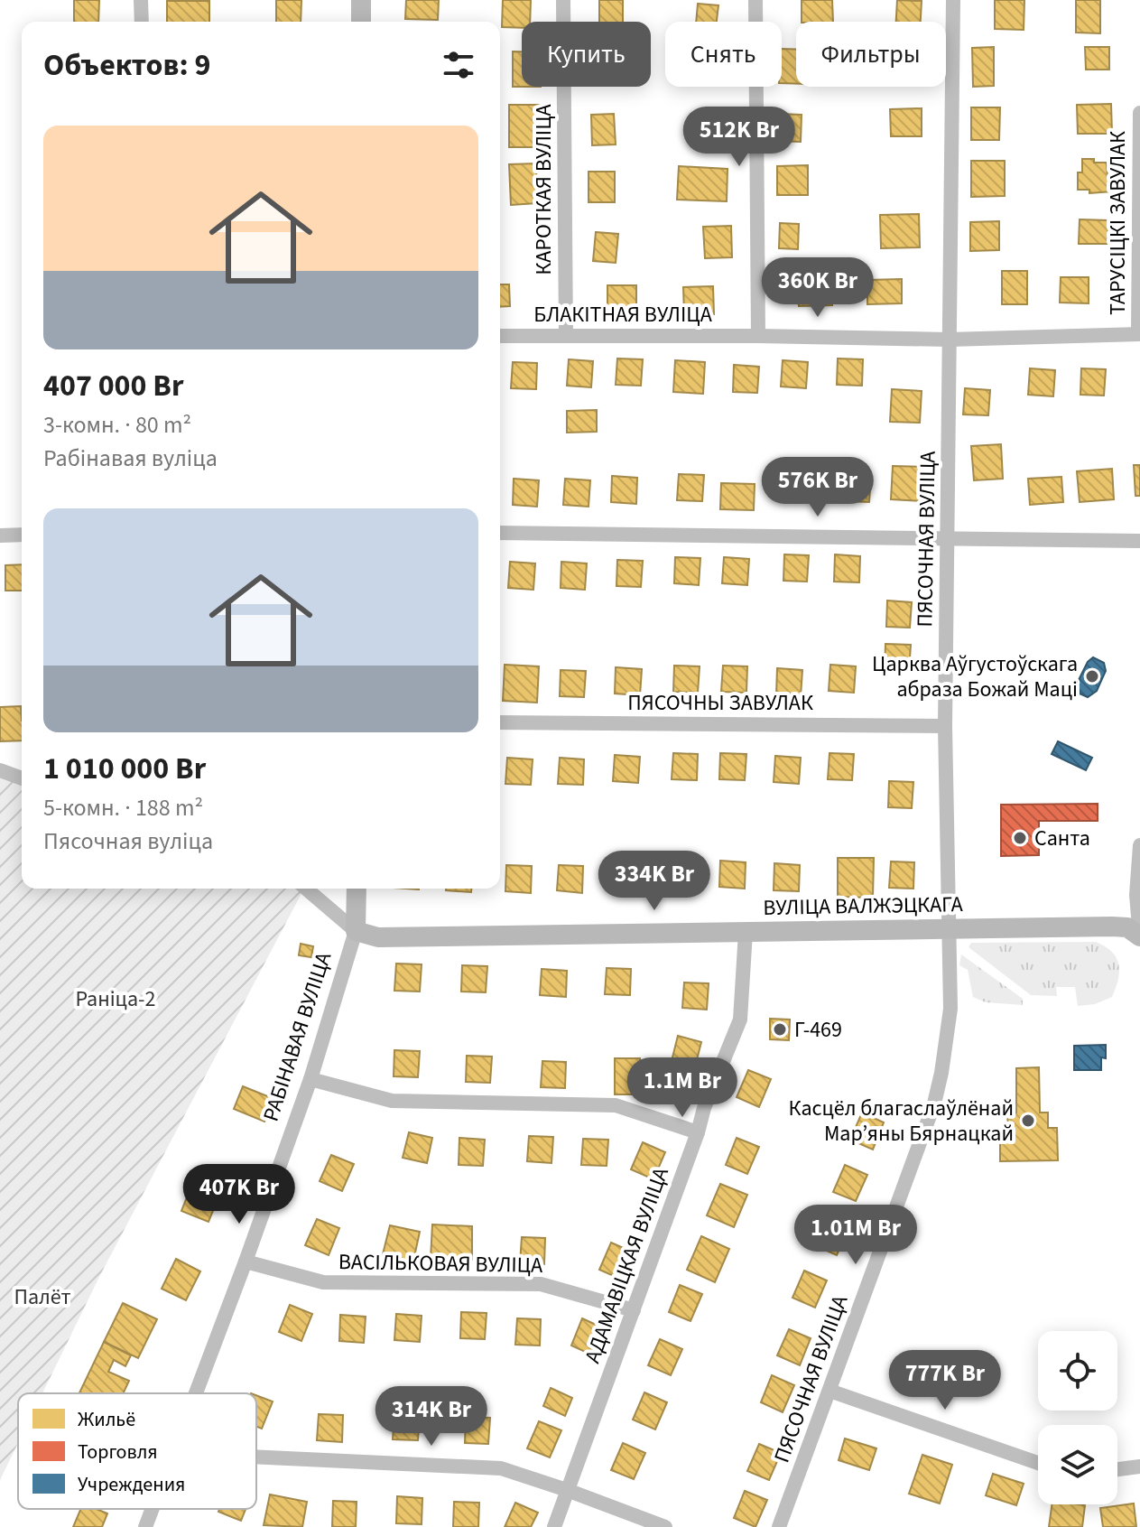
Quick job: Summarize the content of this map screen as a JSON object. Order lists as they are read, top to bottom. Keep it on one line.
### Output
{"streets":{"street":["КАРОТКАЯ ВУЛІЦА","ТАРУСІЦКІ ЗАВУЛАК","БЛАКІТНАЯ ВУЛІЦА","ПЯСОЧНАЯ ВУЛІЦА","ПЯСОЧНЫ ЗАВУЛАК","ВУЛІЦА ВАЛЖЭЦКАГА","РАБІНАВАЯ ВУЛІЦА","ВАСІЛЬКОВАЯ ВУЛІЦА","АДАМАВІЦКАЯ ВУЛІЦА"]},"crossings":[["КАРОТКАЯ ВУЛІЦА","БЛАКІТНАЯ ВУЛІЦА"],["ТАРУСІЦКІ ЗАВУЛАК","БЛАКІТНАЯ ВУЛІЦА"],["БЛАКІТНАЯ ВУЛІЦА","ПЯСОЧНАЯ ВУЛІЦА"],["ПЯСОЧНАЯ ВУЛІЦА","ПЯСОЧНЫ ЗАВУЛАК"],["ПЯСОЧНАЯ ВУЛІЦА","ВУЛІЦА ВАЛЖЭЦКАГА"],["ВУЛІЦА ВАЛЖЭЦКАГА","РАБІНАВАЯ ВУЛІЦА"],["ВУЛІЦА ВАЛЖЭЦКАГА","АДАМАВІЦКАЯ ВУЛІЦА"],["РАБІНАВАЯ ВУЛІЦА","ВАСІЛЬКОВАЯ ВУЛІЦА"],["ВАСІЛЬКОВАЯ ВУЛІЦА","АДАМАВІЦКАЯ ВУЛІЦА"]],"parks":["Раніца-2","Палёт"],"places":["Царква Аўгустоўскага абраза Божай Маці","Санта","Г-469","Касцёл благаслаўлёнай Мар’яны Бярнацкай"],"legend":["Жильё","Торговля","Учреждения"],"page":{"chip":["Купить","Снять","Фильтры"],"heading":"Объектов: 9","price":["512K Br","360K Br","576K Br","334K Br","1.1M Br","407K Br","1.01M Br","777K Br","314K Br"],"list":[{"name":"407 000 Br","note":"3-комн. · 80 m² · Рабінавая вуліца"},{"name":"1 010 000 Br","note":"5-комн. · 188 m² · Пясочная вуліца"}]}}
